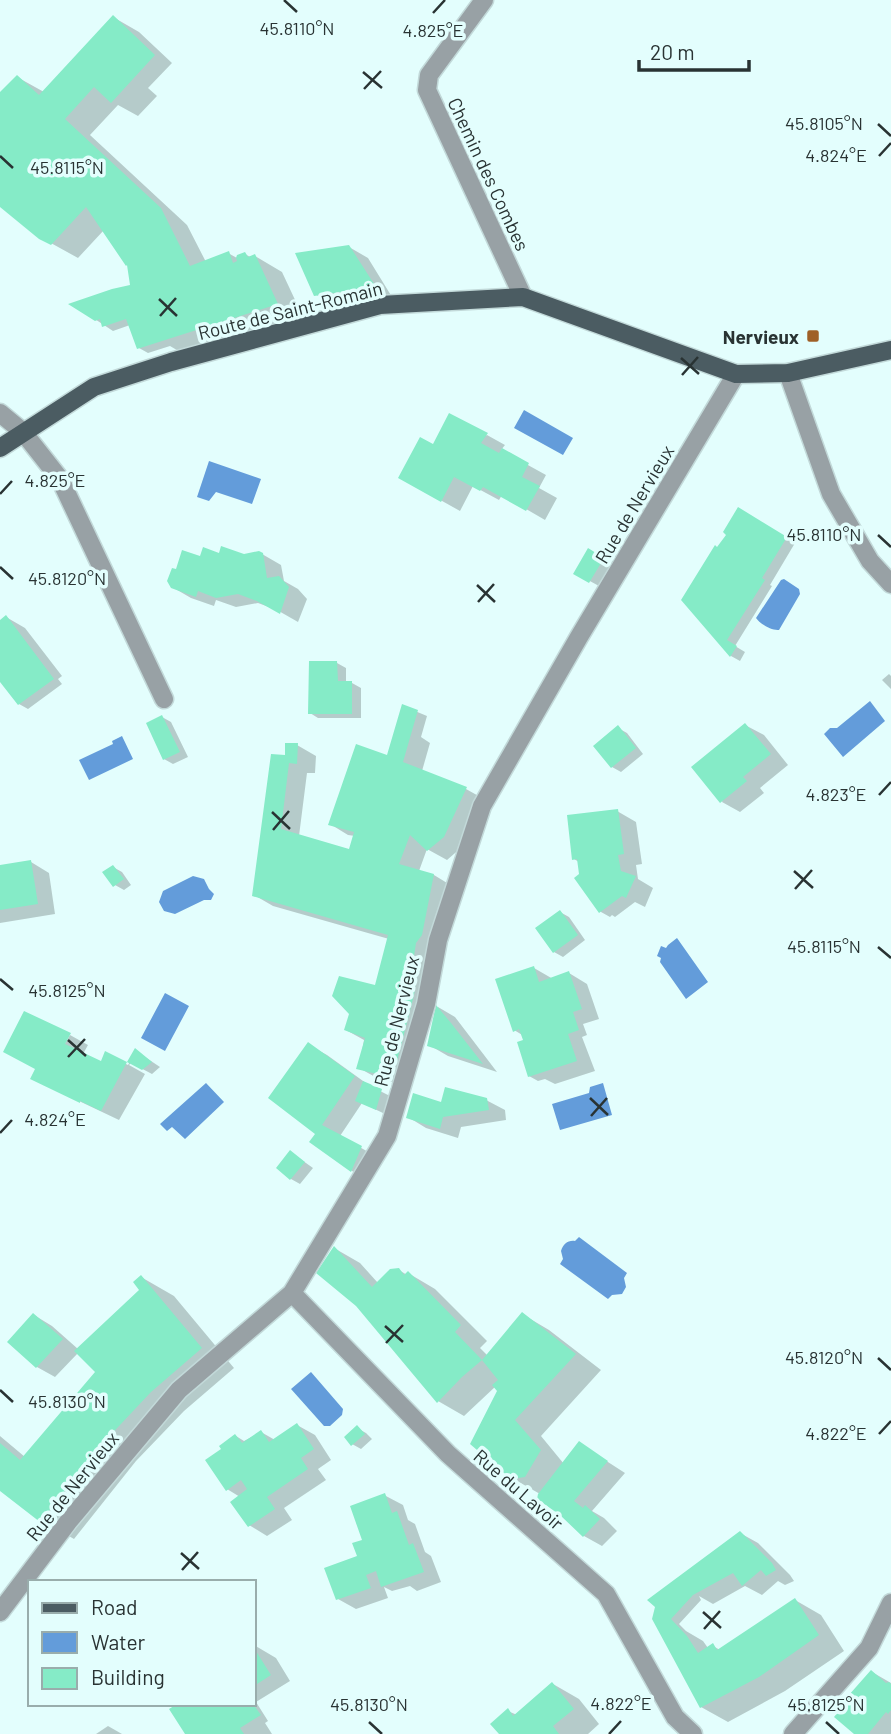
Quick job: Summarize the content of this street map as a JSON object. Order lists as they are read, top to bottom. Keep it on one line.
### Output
{"streets":{"main road":["Route de Saint-Romain"],"street":["Chemin des Combes","Rue de Nervieux","Rue du Lavoir"]},"crossings":[["Chemin des Combes","Route de Saint-Romain"],["Route de Saint-Romain","Rue de Nervieux"],["Rue de Nervieux","Rue du Lavoir"]],"places":{"transit":["Nervieux"]},"legend":["Road","Water","Building"],"scale_bar":"20 m","coordinates":["45.8110°N","4.825°E","45.8105°N","4.824°E","45.8115°N","45.8120°N","4.823°E","45.8125°N","45.8130°N","4.822°E"]}
